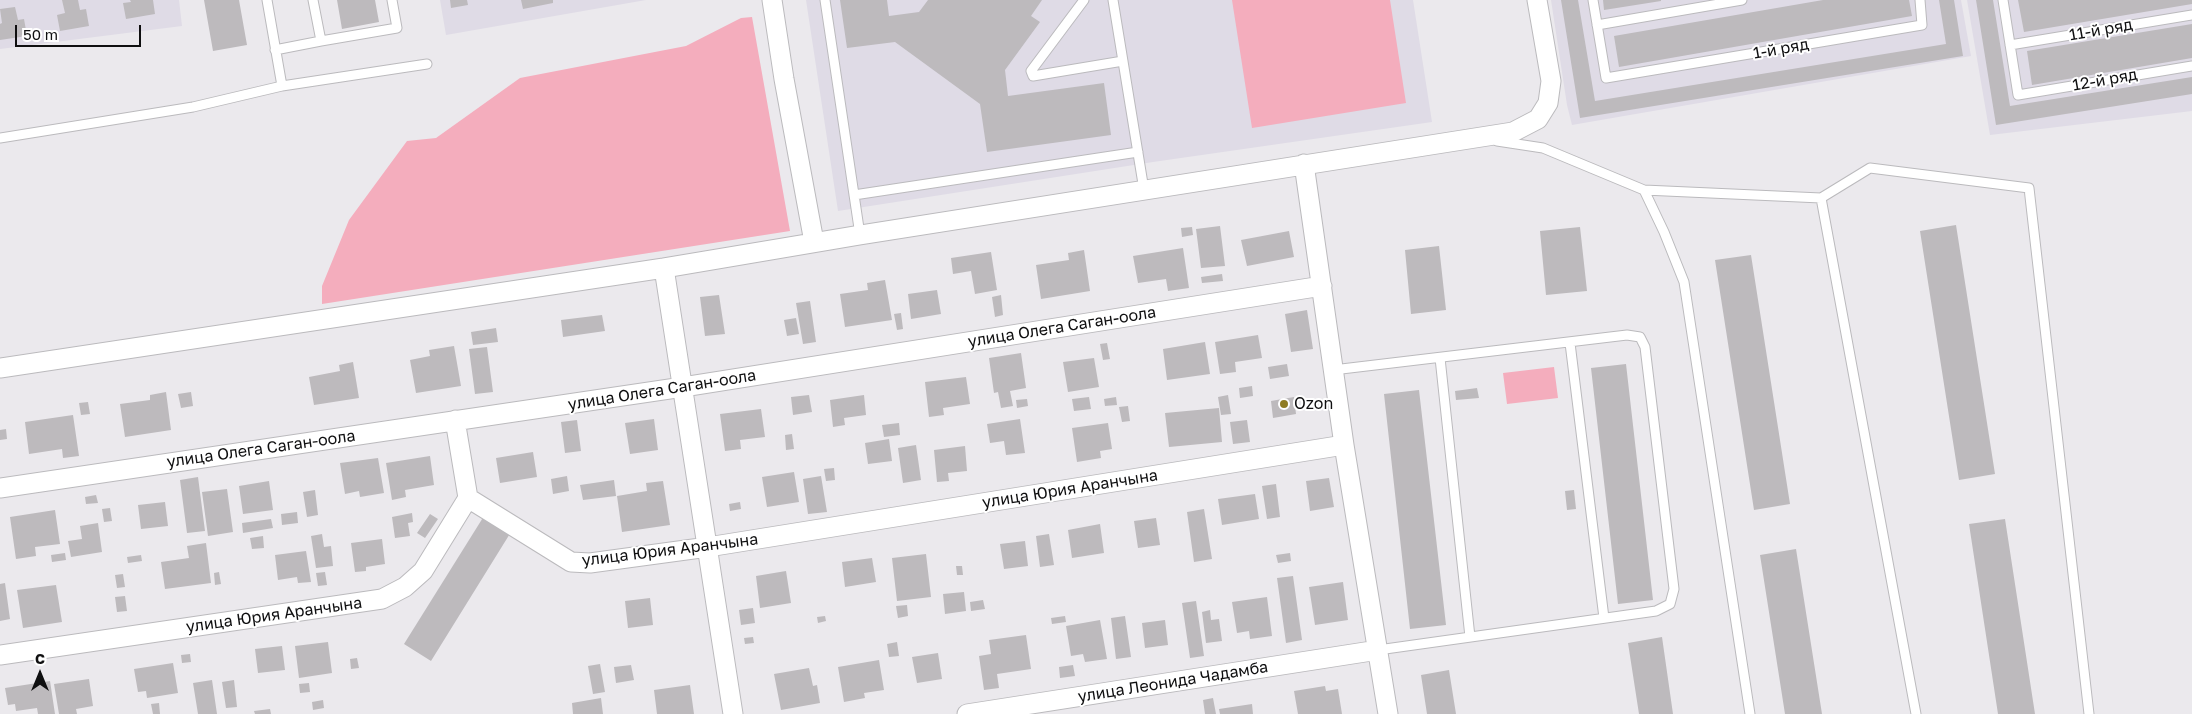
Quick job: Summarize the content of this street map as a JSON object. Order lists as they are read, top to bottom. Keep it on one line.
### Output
{"streets":{"street":["улица Олега Саган-оола","улица Юрия Аранчына","улица Леонида Чадамба"],"lane":["11-й ряд","1-й ряд","12-й ряд"]},"crossings":[["11-й ряд","12-й ряд"]],"places":["Ozon"],"scale_bar":"50 m","north":"top"}
